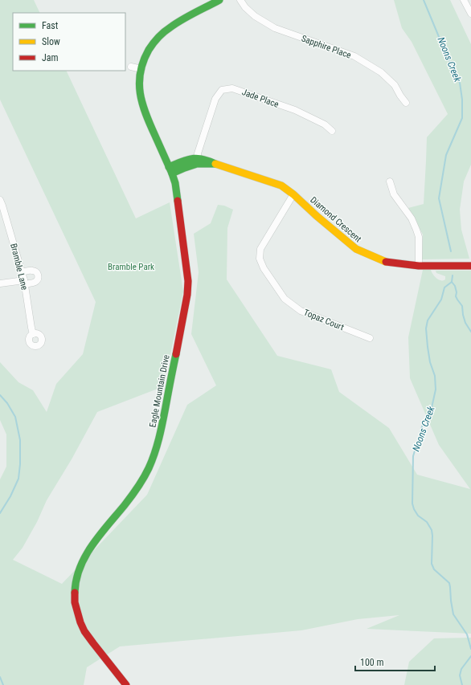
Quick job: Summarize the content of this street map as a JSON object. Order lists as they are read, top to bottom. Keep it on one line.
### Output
{"streets":{"street":["Sapphire Place","Jade Place","Diamond Crescent","Bramble Lane","Topaz Court","Eagle Mountain Drive"]},"crossings":[["Jade Place","Diamond Crescent"],["Diamond Crescent","Topaz Court"],["Diamond Crescent","Eagle Mountain Drive"]],"water":["Noons Creek"],"parks":["Bramble Park"],"legend":["Fast","Slow","Jam"],"scale_bar":"100 m"}
